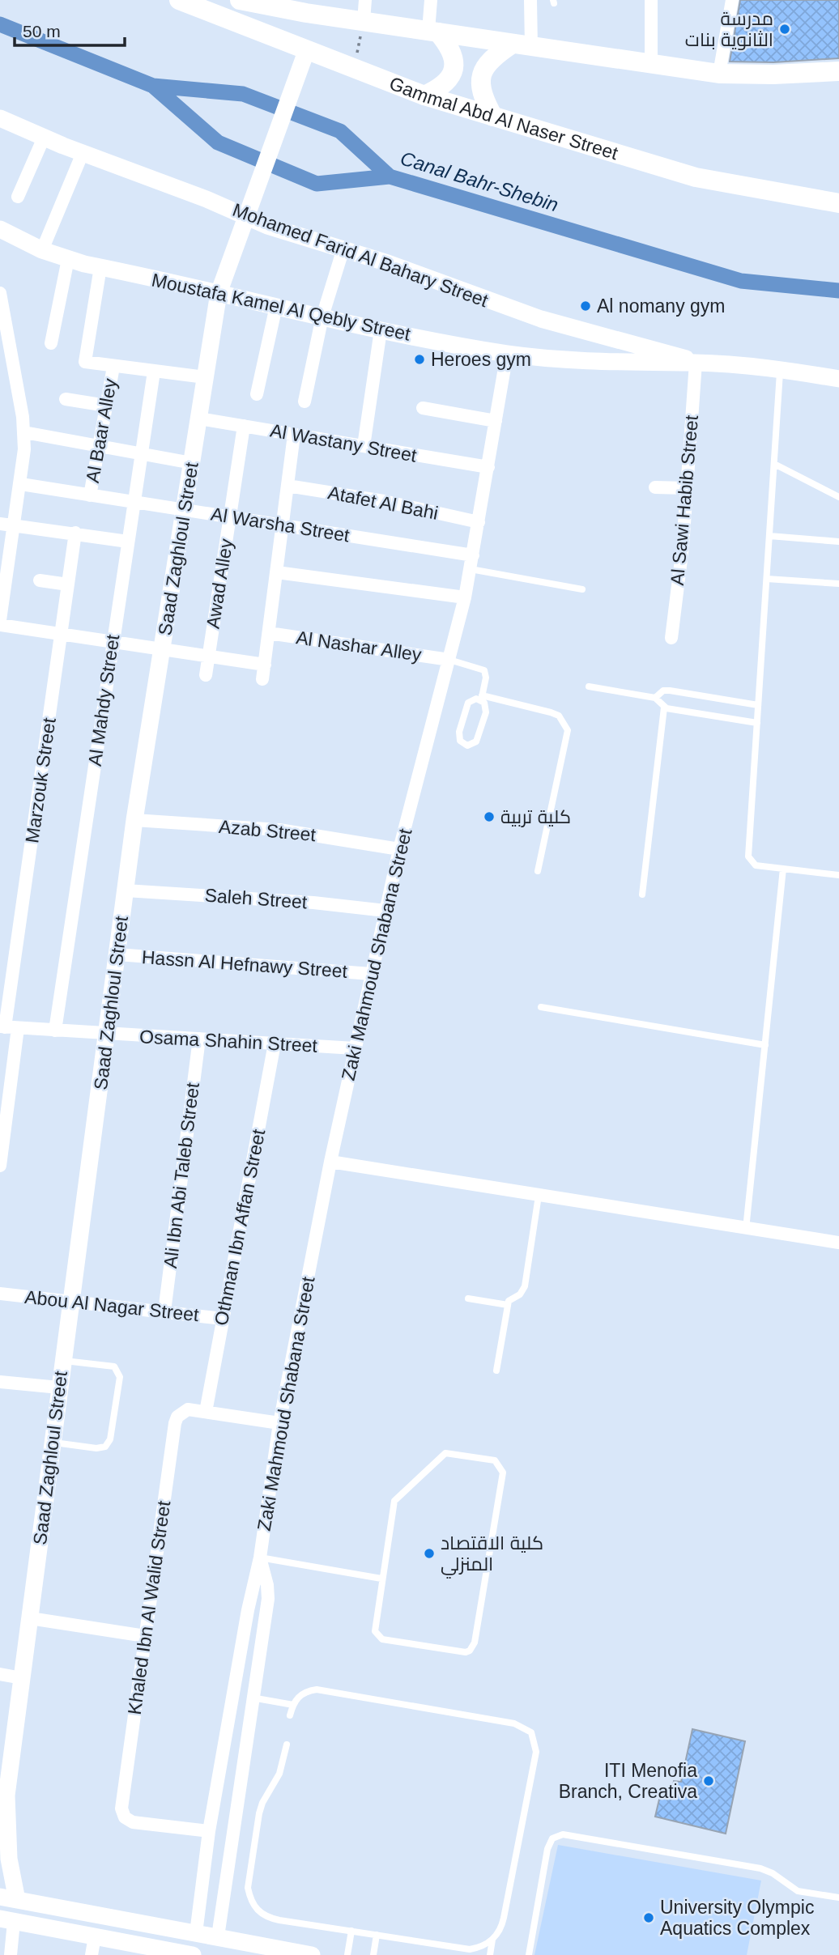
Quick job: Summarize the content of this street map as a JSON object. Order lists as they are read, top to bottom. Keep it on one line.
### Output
{"streets":{"main road":["Gammal Abd Al Naser Street","Mohamed Farid Al Bahary Street","Moustafa Kamel Al Qebly Street","Saad Zaghloul Street"],"street":["Al Baar Alley","Al Wastany Street","Al Sawi Habib Street","Atafet Al Bahi","Al Warsha Street","Awad Alley","Al Nashar Alley","Al Mahdy Street","Marzouk Street","Azab Street","Saleh Street","Zaki Mahmoud Shabana Street","Hassn Al Hefnawy Street","Osama Shahin Street","Ali Ibn Abi Taleb Street","Othman Ibn Affan Street","Abou Al Nagar Street","Khaled Ibn Al Walid Street"]},"crossings":[["Gammal Abd Al Naser Street","Saad Zaghloul Street"],["Mohamed Farid Al Bahary Street","Moustafa Kamel Al Qebly Street"],["Mohamed Farid Al Bahary Street","Al Sawi Habib Street"],["Mohamed Farid Al Bahary Street","Saad Zaghloul Street"],["Moustafa Kamel Al Qebly Street","Al Sawi Habib Street"],["Moustafa Kamel Al Qebly Street","Saad Zaghloul Street"],["Moustafa Kamel Al Qebly Street","Zaki Mahmoud Shabana Street"],["Al Baar Alley","Al Warsha Street"],["Al Wastany Street","Saad Zaghloul Street"],["Al Wastany Street","Awad Alley"],["Al Wastany Street","Zaki Mahmoud Shabana Street"],["Atafet Al Bahi","Zaki Mahmoud Shabana Street"],["Al Warsha Street","Saad Zaghloul Street"],["Al Warsha Street","Awad Alley"],["Al Warsha Street","Al Mahdy Street"],["Al Warsha Street","Zaki Mahmoud Shabana Street"],["Saad Zaghloul Street","Azab Street"],["Saad Zaghloul Street","Saleh Street"],["Saad Zaghloul Street","Hassn Al Hefnawy Street"],["Saad Zaghloul Street","Osama Shahin Street"],["Saad Zaghloul Street","Abou Al Nagar Street"],["Al Nashar Alley","Zaki Mahmoud Shabana Street"],["Al Mahdy Street","Osama Shahin Street"],["Marzouk Street","Osama Shahin Street"],["Azab Street","Zaki Mahmoud Shabana Street"],["Saleh Street","Zaki Mahmoud Shabana Street"],["Zaki Mahmoud Shabana Street","Hassn Al Hefnawy Street"],["Zaki Mahmoud Shabana Street","Osama Shahin Street"],["Zaki Mahmoud Shabana Street","Khaled Ibn Al Walid Street"],["Osama Shahin Street","Ali Ibn Abi Taleb Street"],["Osama Shahin Street","Othman Ibn Affan Street"],["Ali Ibn Abi Taleb Street","Abou Al Nagar Street"],["Othman Ibn Affan Street","Abou Al Nagar Street"],["Othman Ibn Affan Street","Khaled Ibn Al Walid Street"]],"water":["Canal Bahr-Shebin"],"places":["مدرسة الثانوية بنات","Al nomany gym","Heroes gym","كلية تربية","كلية الاقتصاد المنزلي","ITI Menofia Branch, Creativa","University Olympic Aquatics Complex"],"scale_bar":"50 m"}
